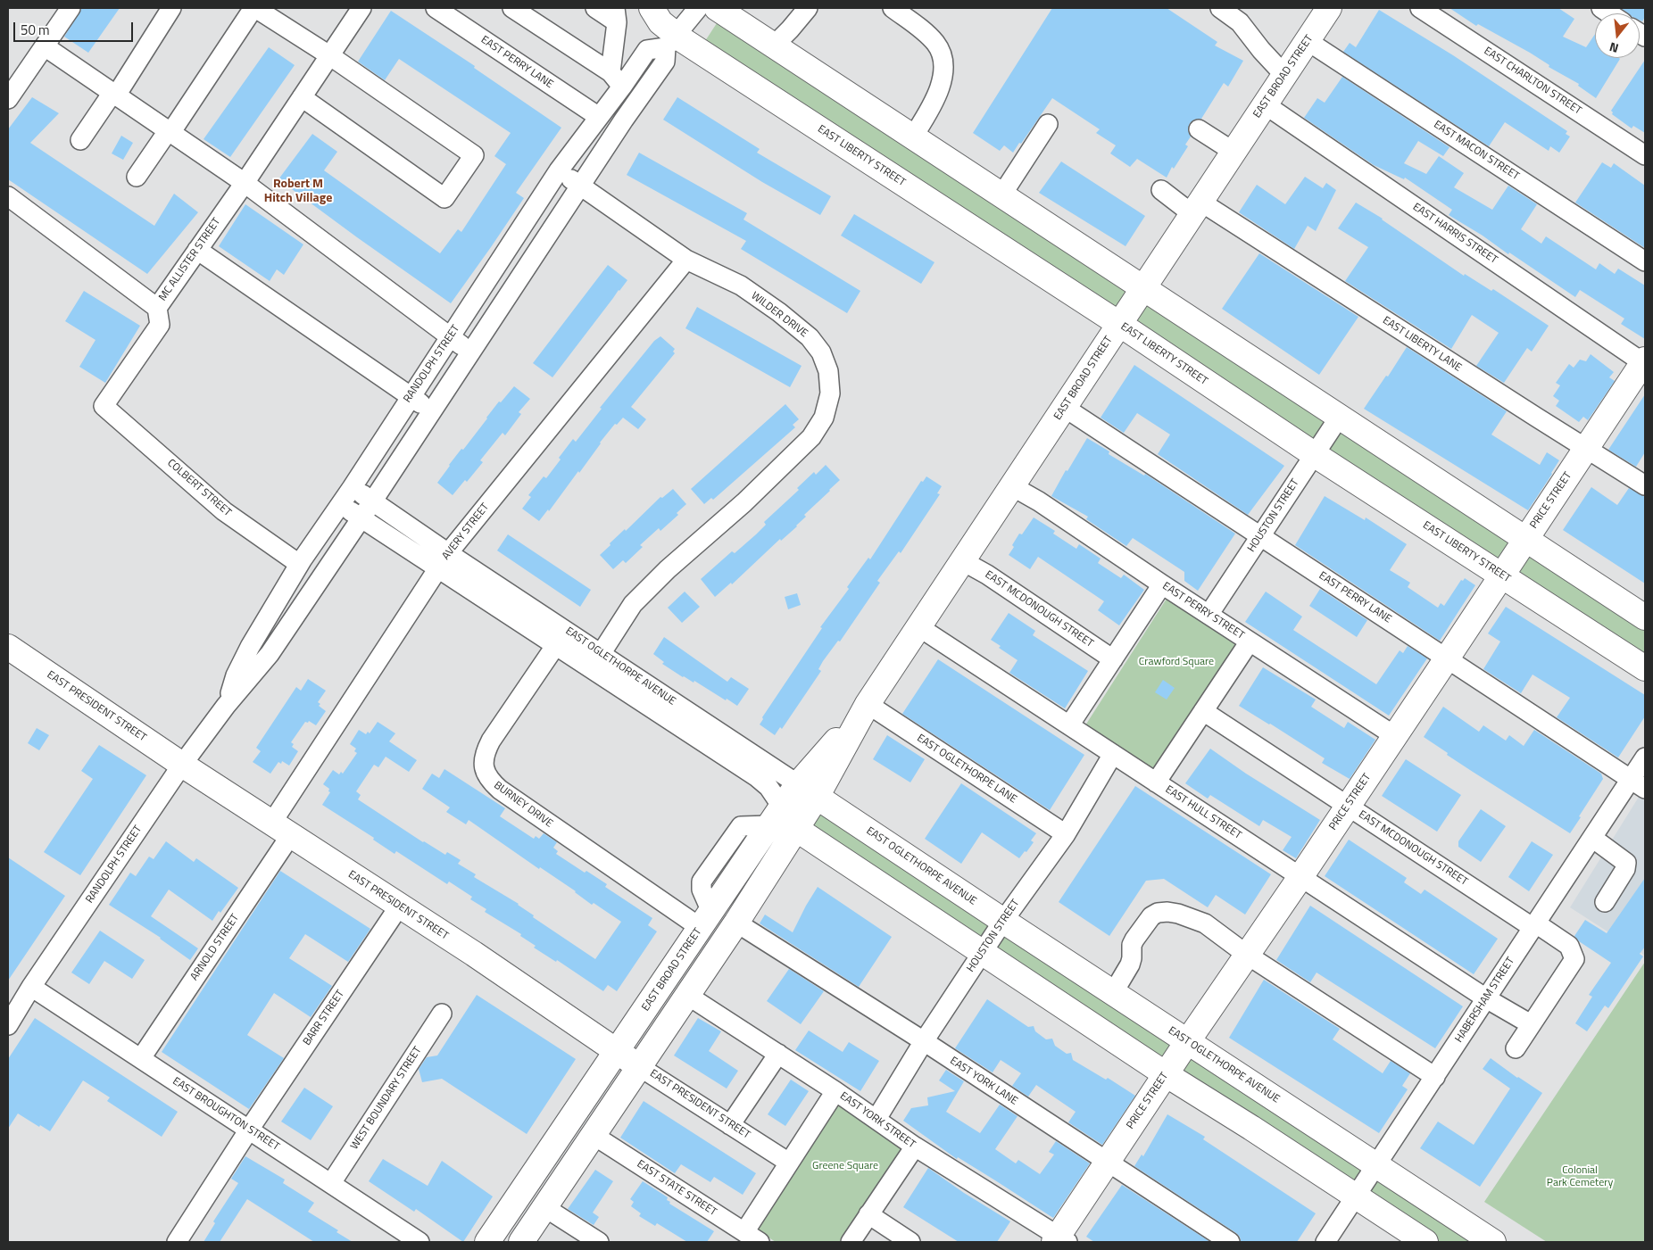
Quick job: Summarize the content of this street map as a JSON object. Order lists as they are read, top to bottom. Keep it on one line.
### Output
{"streets":{"main road":["EAST BROAD STREET","EAST LIBERTY STREET","PRICE STREET","EAST OGLETHORPE AVENUE","EAST PRESIDENT STREET"],"street":["EAST PERRY LANE","EAST CHARLTON STREET","EAST MACON STREET","EAST HARRIS STREET","MC ALLISTER STREET","WILDER DRIVE","EAST LIBERTY LANE","RANDOLPH STREET","COLBERT STREET","HOUSTON STREET","AVERY STREET","EAST MCDONOUGH STREET","EAST PERRY STREET","EAST OGLETHORPE LANE","BURNEY DRIVE","EAST HULL STREET","ARNOLD STREET","HABERSHAM STREET","BARR STREET","EAST YORK LANE","WEST BOUNDARY STREET","EAST BROUGHTON STREET","EAST YORK STREET","EAST STATE STREET"]},"crossings":[["EAST PERRY LANE","EAST BROAD STREET"],["EAST PERRY LANE","RANDOLPH STREET"],["EAST PERRY LANE","PRICE STREET"],["EAST PERRY LANE","HOUSTON STREET"],["EAST PERRY LANE","HABERSHAM STREET"],["EAST BROAD STREET","EAST MACON STREET"],["EAST BROAD STREET","EAST LIBERTY STREET"],["EAST BROAD STREET","EAST HARRIS STREET"],["EAST BROAD STREET","EAST LIBERTY LANE"],["EAST BROAD STREET","EAST MCDONOUGH STREET"],["EAST BROAD STREET","EAST PERRY STREET"],["EAST BROAD STREET","EAST OGLETHORPE AVENUE"],["EAST BROAD STREET","EAST PRESIDENT STREET"],["EAST BROAD STREET","EAST OGLETHORPE LANE"],["EAST BROAD STREET","BURNEY DRIVE"],["EAST BROAD STREET","EAST HULL STREET"],["EAST BROAD STREET","EAST YORK LANE"],["EAST BROAD STREET","EAST YORK STREET"],["EAST BROAD STREET","EAST STATE STREET"],["EAST LIBERTY STREET","RANDOLPH STREET"],["EAST LIBERTY STREET","PRICE STREET"],["EAST LIBERTY STREET","HOUSTON STREET"],["EAST HARRIS STREET","PRICE STREET"],["MC ALLISTER STREET","COLBERT STREET"],["WILDER DRIVE","RANDOLPH STREET"],["WILDER DRIVE","AVERY STREET"],["WILDER DRIVE","EAST OGLETHORPE AVENUE"],["EAST LIBERTY LANE","PRICE STREET"],["RANDOLPH STREET","COLBERT STREET"],["RANDOLPH STREET","EAST OGLETHORPE AVENUE"],["RANDOLPH STREET","EAST PRESIDENT STREET"],["RANDOLPH STREET","EAST BROUGHTON STREET"],["PRICE STREET","EAST MCDONOUGH STREET"],["PRICE STREET","EAST PERRY STREET"],["PRICE STREET","EAST OGLETHORPE AVENUE"],["PRICE STREET","EAST HULL STREET"],["PRICE STREET","EAST YORK LANE"],["PRICE STREET","EAST YORK STREET"],["HOUSTON STREET","EAST PERRY STREET"],["HOUSTON STREET","EAST OGLETHORPE AVENUE"],["HOUSTON STREET","EAST OGLETHORPE LANE"],["HOUSTON STREET","EAST HULL STREET"],["HOUSTON STREET","EAST YORK LANE"],["HOUSTON STREET","EAST YORK STREET"],["AVERY STREET","EAST OGLETHORPE AVENUE"],["AVERY STREET","EAST PRESIDENT STREET"],["AVERY STREET","ARNOLD STREET"],["EAST MCDONOUGH STREET","EAST HULL STREET"],["EAST MCDONOUGH STREET","HABERSHAM STREET"],["EAST OGLETHORPE AVENUE","BURNEY DRIVE"],["EAST OGLETHORPE AVENUE","HABERSHAM STREET"],["EAST PRESIDENT STREET","ARNOLD STREET"],["EAST PRESIDENT STREET","BARR STREET"],["EAST HULL STREET","HABERSHAM STREET"],["ARNOLD STREET","EAST BROUGHTON STREET"],["BARR STREET","EAST BROUGHTON STREET"],["WEST BOUNDARY STREET","EAST BROUGHTON STREET"]],"districts":["Robert M Hitch Village"],"parks":["Crawford Square","Greene Square","Colonial Park Cemetery"],"scale_bar":"50 m","north":"bottom"}
